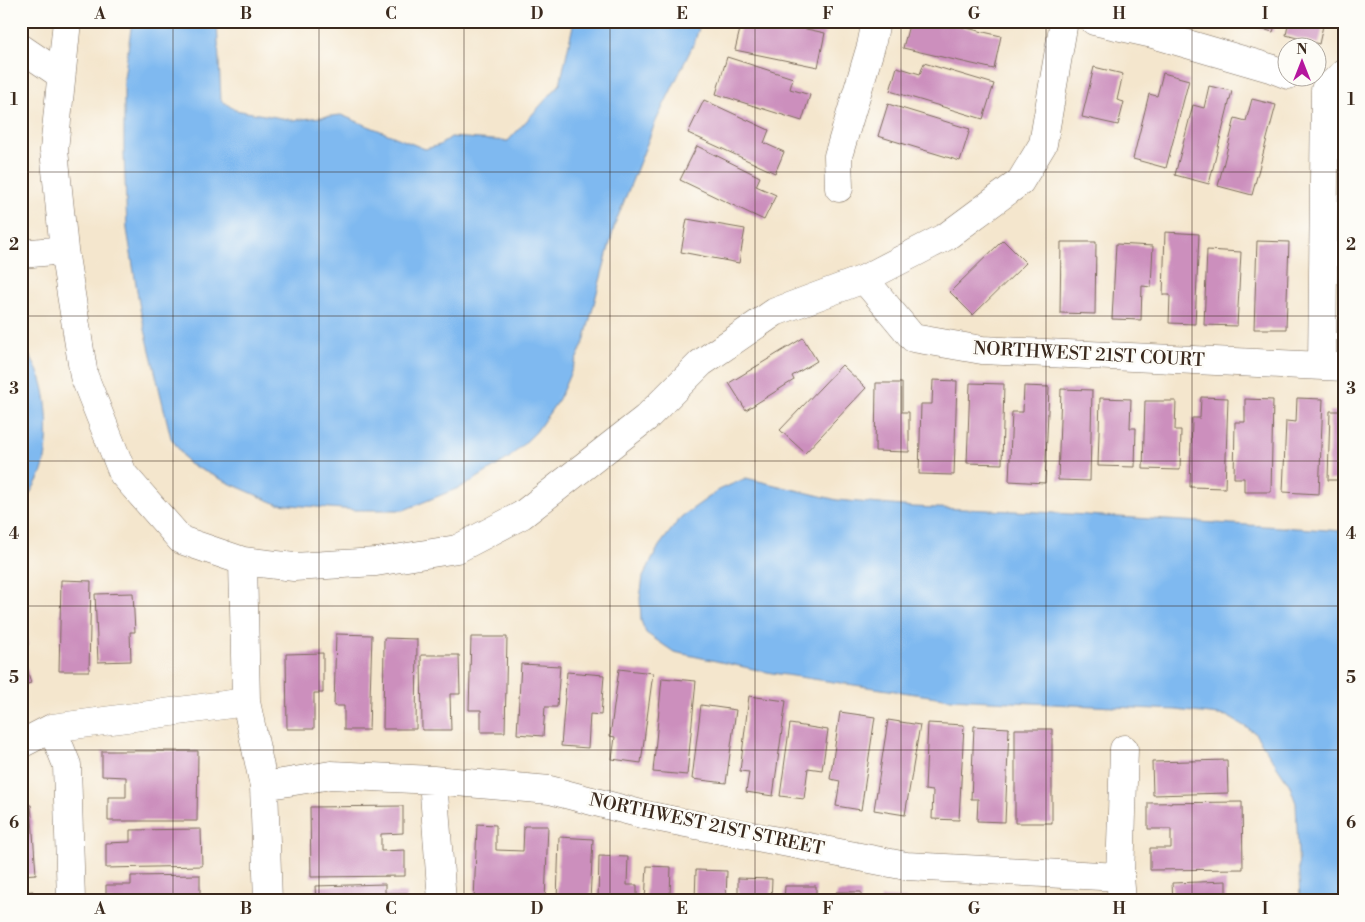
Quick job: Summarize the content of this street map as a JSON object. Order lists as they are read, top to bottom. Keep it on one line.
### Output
{"streets":{"street":["NORTHWEST 21ST COURT","NORTHWEST 21ST STREET"]},"north":"top","grid":{"columns":["A","B","C","D","E","F","G","H","I"],"rows":["1","2","3","4","5","6"]}}
